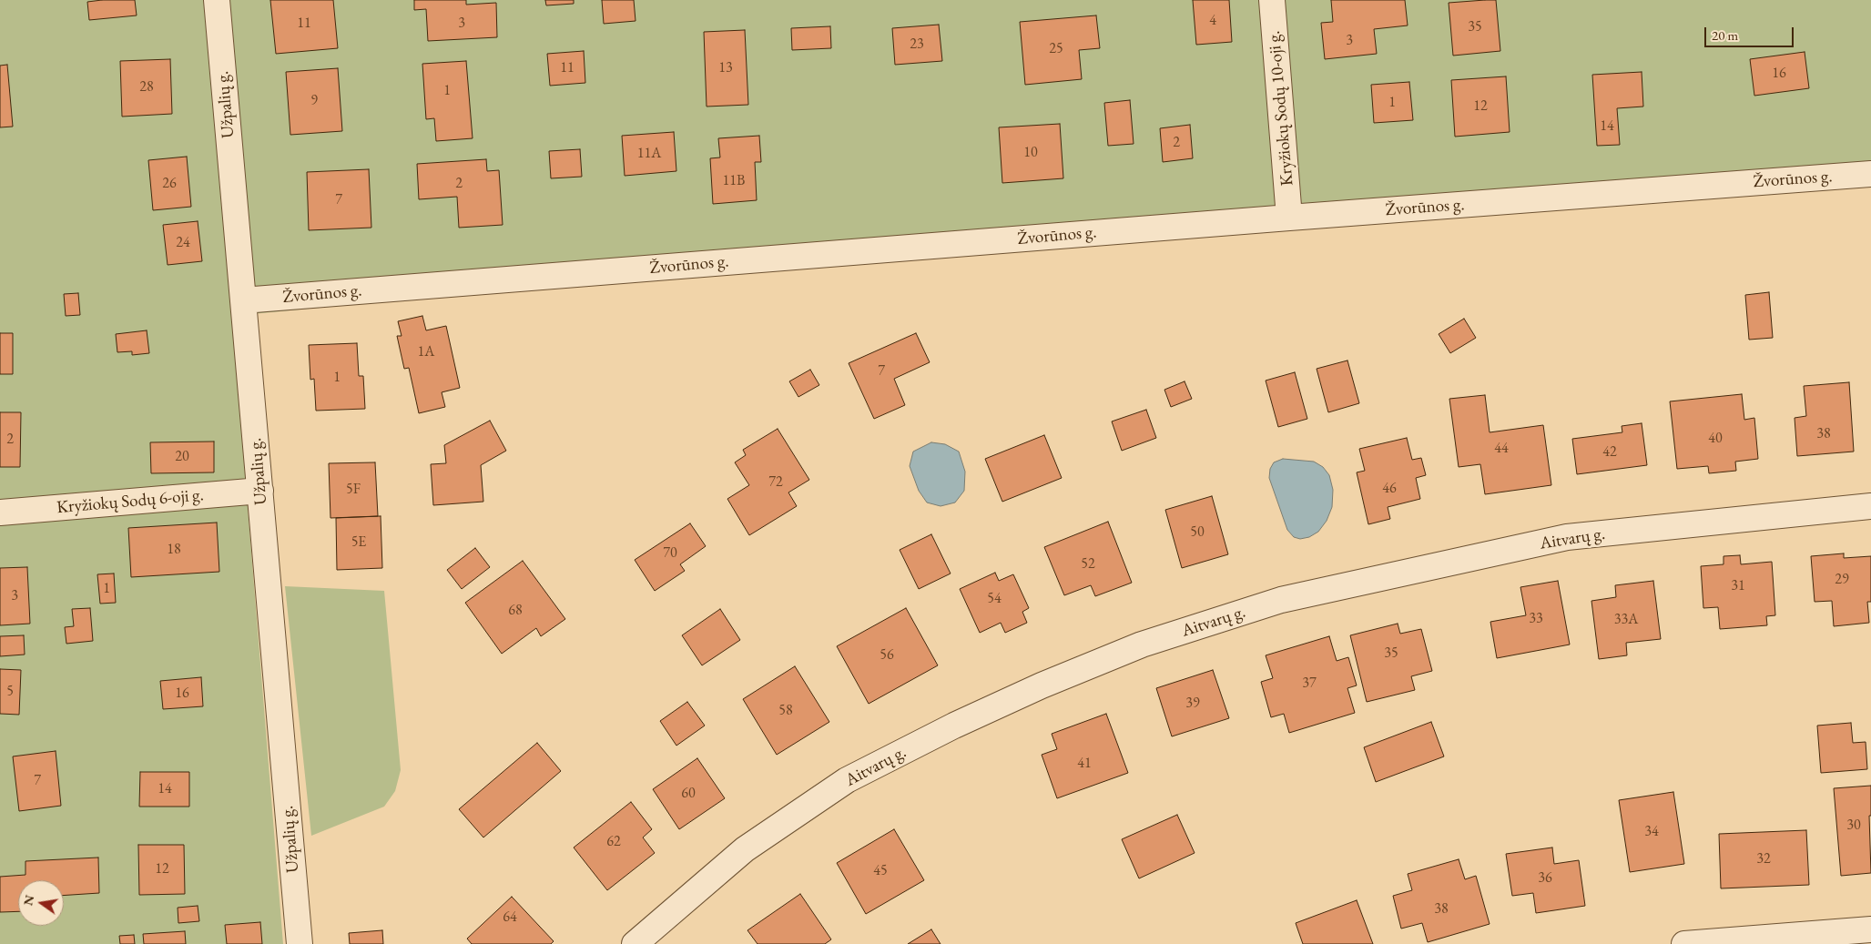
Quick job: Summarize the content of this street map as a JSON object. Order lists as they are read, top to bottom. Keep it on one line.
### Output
{"streets":{"street":["Užpalių g.","Kryžiokų Sodų 10-oji g.","Žvorūnos g.","Kryžiokų Sodų 6-oji g.","Aitvarų g."]},"crossings":[["Užpalių g.","Žvorūnos g."],["Užpalių g.","Kryžiokų Sodų 6-oji g."],["Kryžiokų Sodų 10-oji g.","Žvorūnos g."]],"house_numbers":["4","11","3","35","3","23","25","11","13","16","28","1","9","1","12","14","2","10","11A","11B","26","2","7","24","1A","7","1","38","40","2","44","42","20","72","46","5F","50","5E","18","70","52","29","31","1","3","54","68","33","33A","35","56","37","5","16","39","58","41","7","14","60","30","34","62","32","12","45","36","38","64"],"scale_bar":"20 m","north":"left"}
